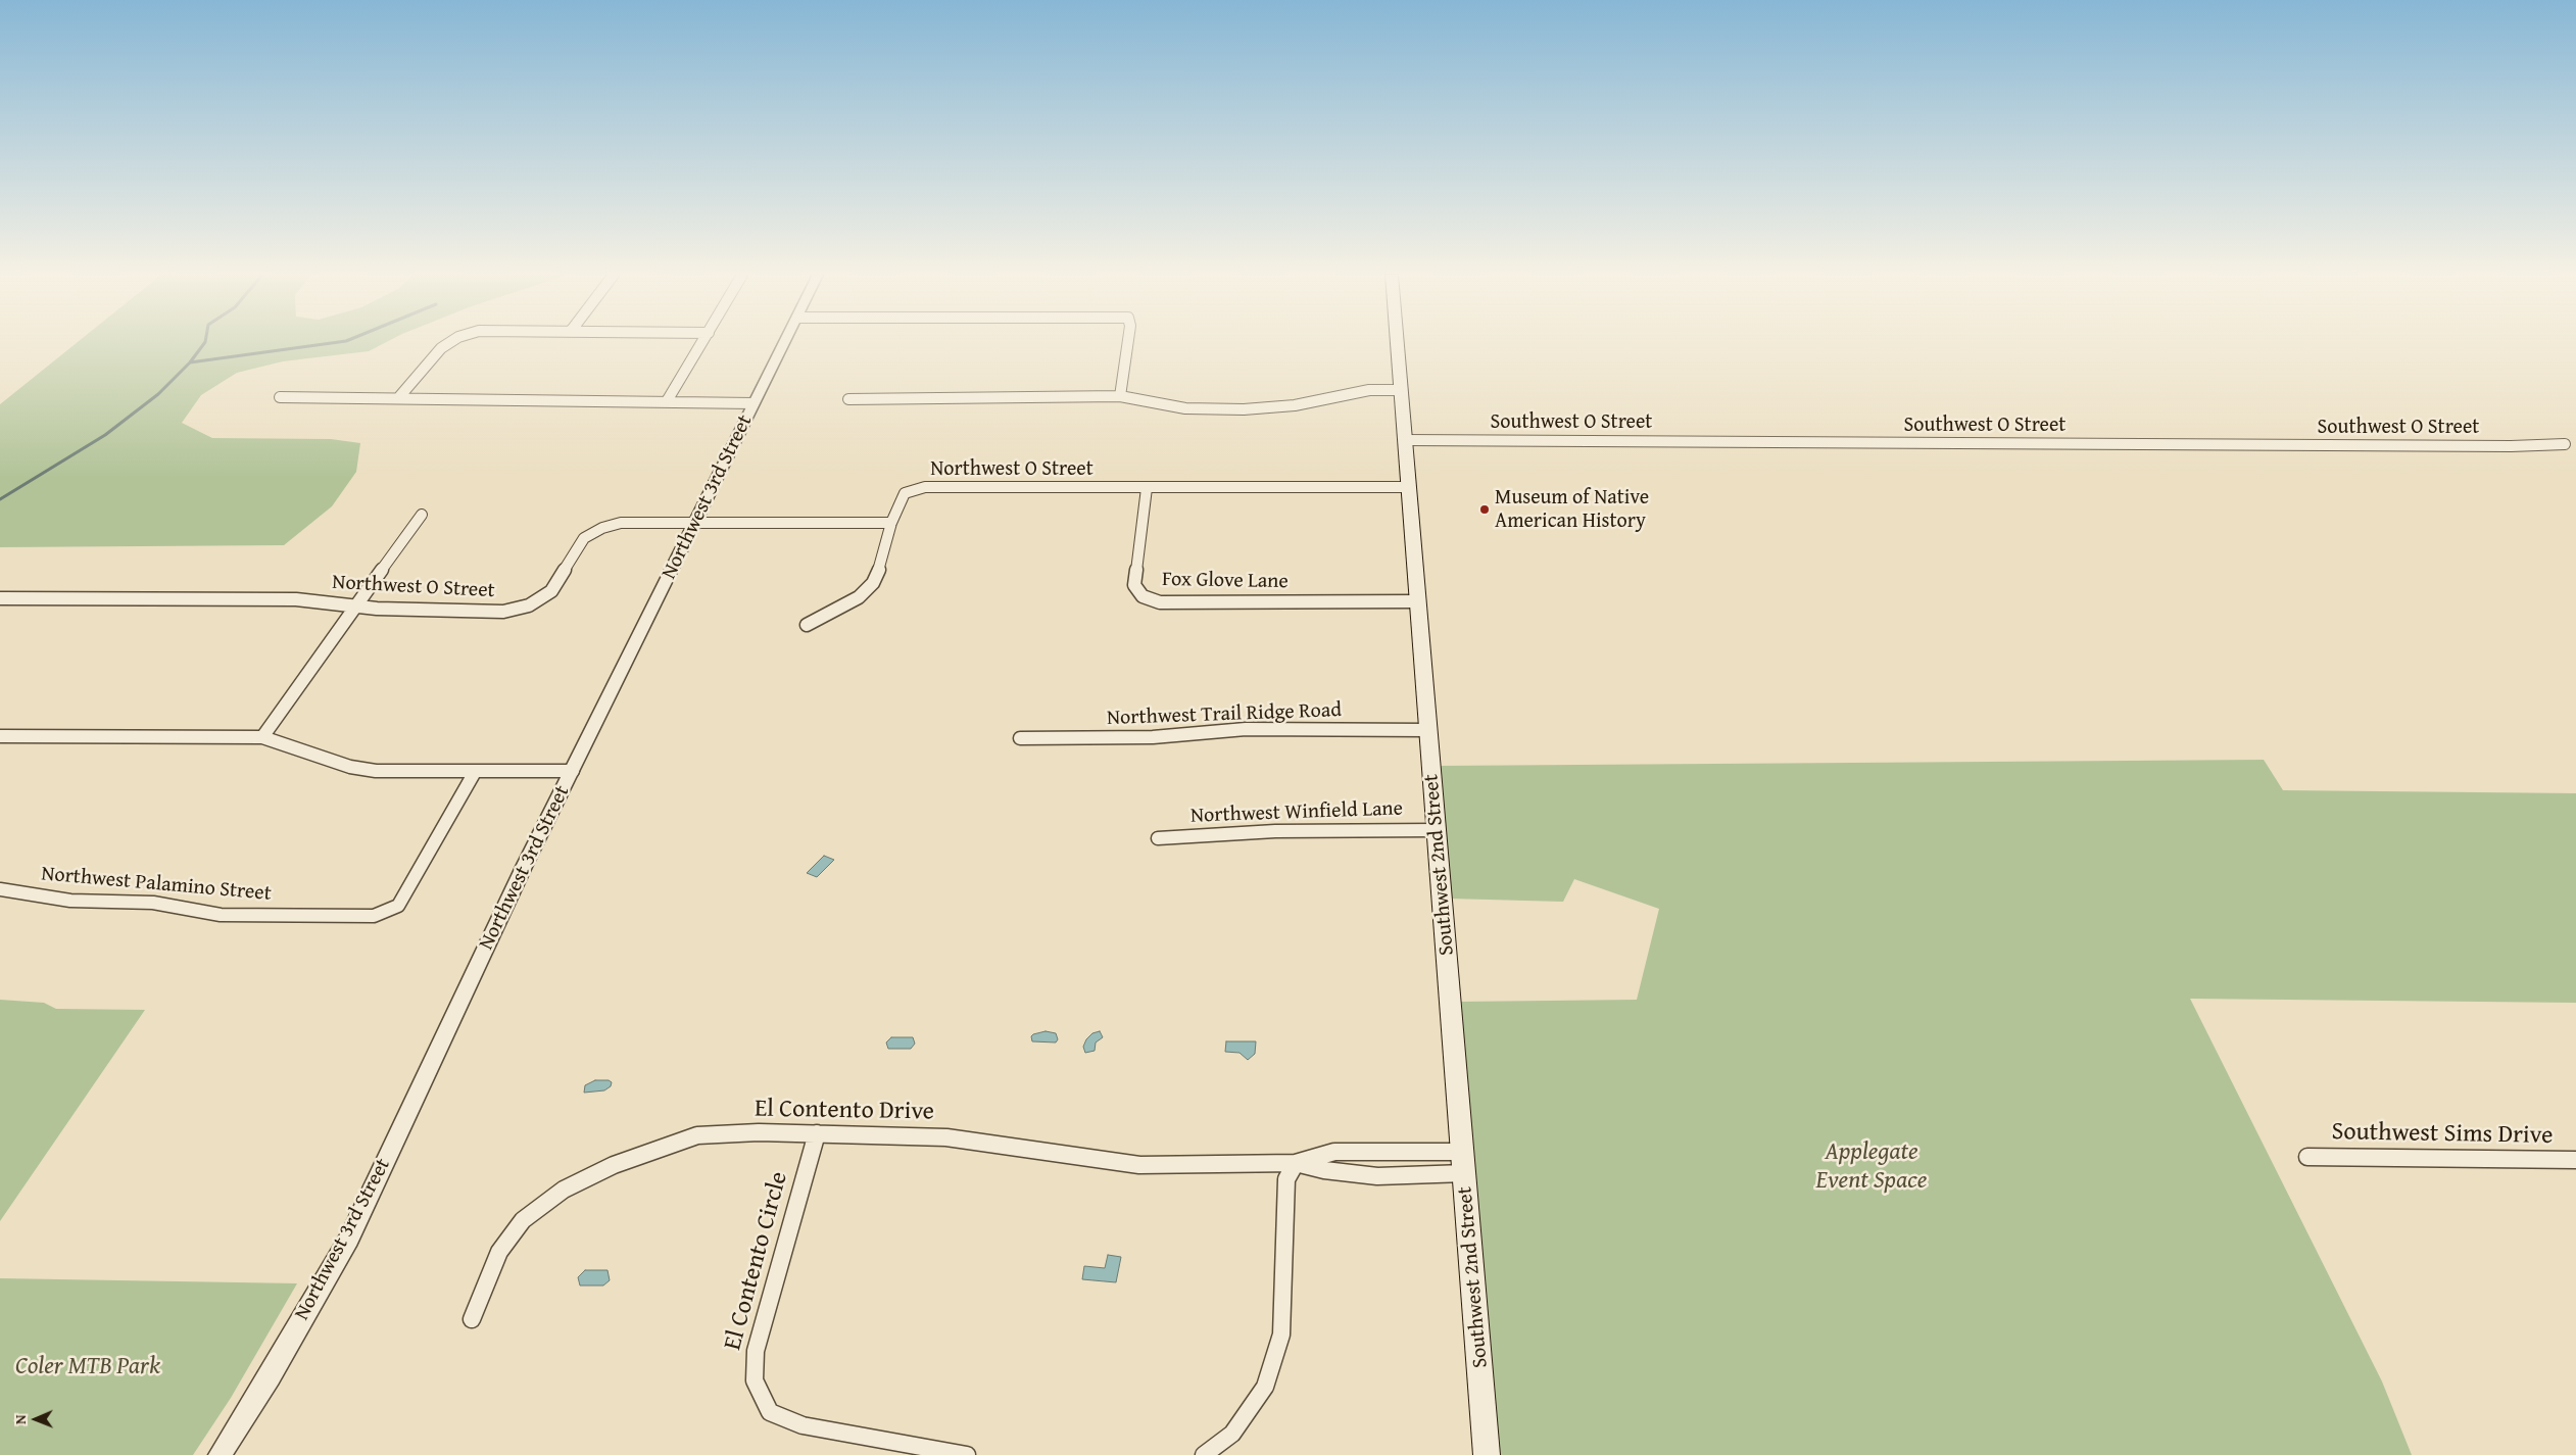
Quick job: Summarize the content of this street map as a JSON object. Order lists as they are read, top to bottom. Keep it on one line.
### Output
{"streets":{"main road":["Southwest 2nd Street"],"street":["Southwest O Street","Northwest O Street","Northwest 3rd Street","Fox Glove Lane","Northwest Trail Ridge Road","Northwest Winfield Lane","Northwest Palamino Street","El Contento Drive","Southwest Sims Drive","El Contento Circle"]},"crossings":[["Southwest O Street","Southwest 2nd Street"],["Northwest O Street","Northwest 3rd Street"],["Northwest O Street","Fox Glove Lane"],["Northwest O Street","Southwest 2nd Street"],["Fox Glove Lane","Southwest 2nd Street"],["Northwest Trail Ridge Road","Southwest 2nd Street"],["Northwest Winfield Lane","Southwest 2nd Street"],["Southwest 2nd Street","El Contento Drive"],["El Contento Drive","El Contento Circle"]],"parks":["Applegate Event Space","Coler MTB Park"],"places":["Museum of Native American History"],"north":"left"}
